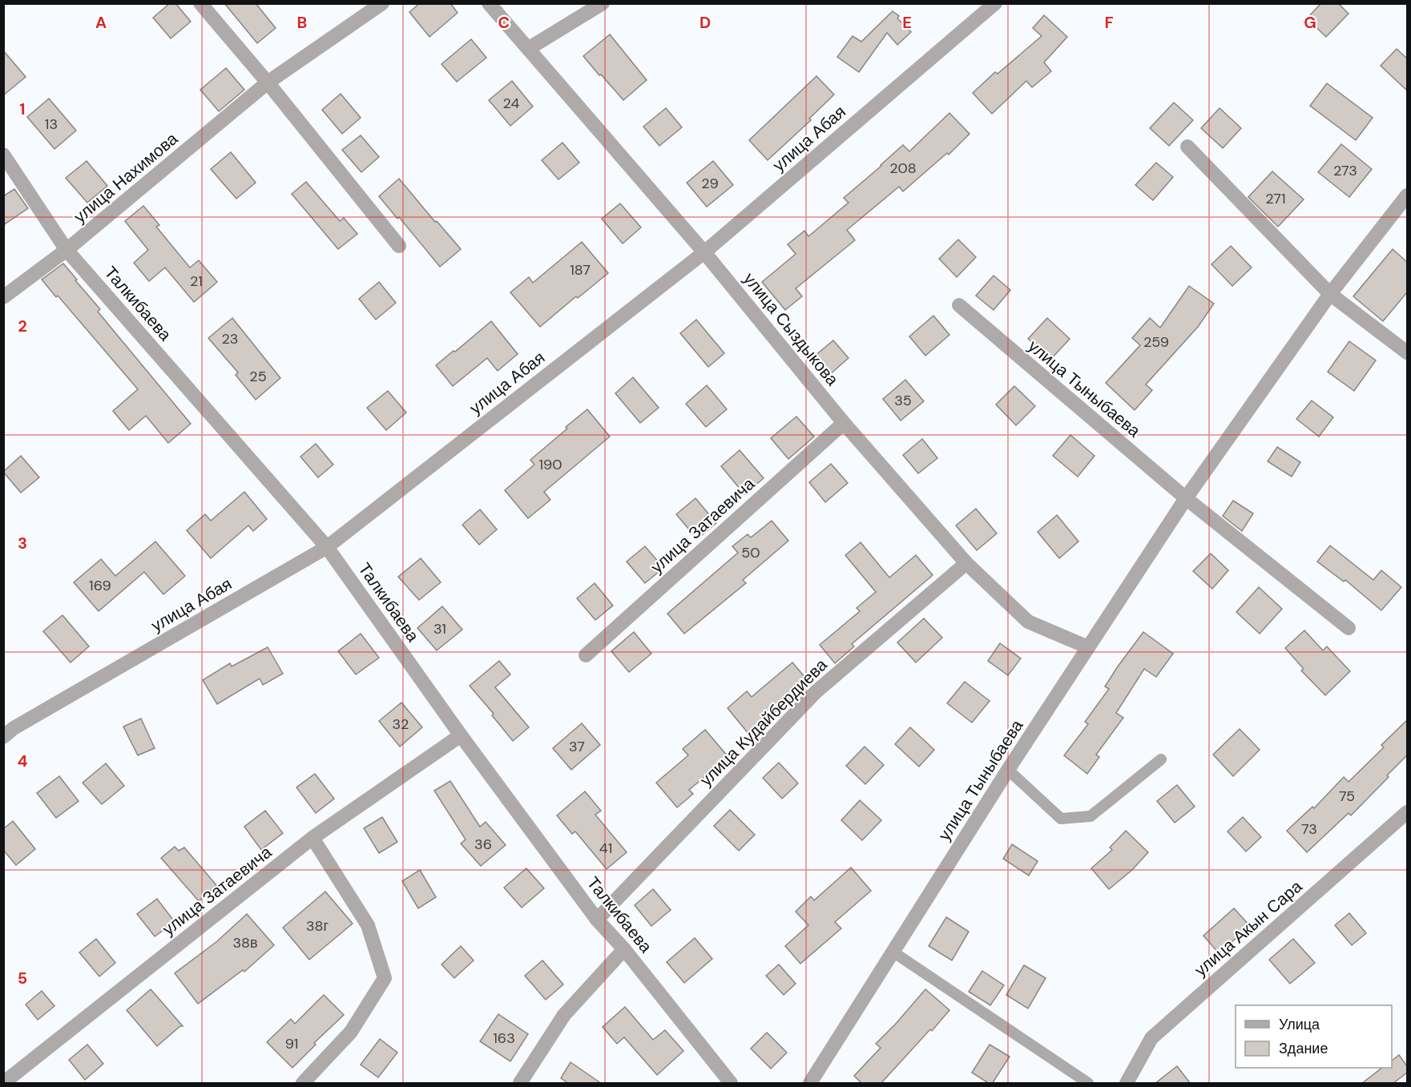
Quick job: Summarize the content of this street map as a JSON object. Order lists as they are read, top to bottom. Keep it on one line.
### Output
{"streets":{"street":["улица Абая","улица Нахимова","Талкибаева","улица Сыздыкова","улица Тыныбаева","улица Затаевича","улица Кудайбердиева","улица Акын Сара"]},"crossings":[["улица Абая","Талкибаева"],["улица Абая","улица Сыздыкова"],["улица Нахимова","Талкибаева"],["Талкибаева","улица Затаевича"],["Талкибаева","улица Кудайбердиева"],["улица Сыздыкова","улица Тыныбаева"],["улица Сыздыкова","улица Затаевича"],["улица Сыздыкова","улица Кудайбердиева"]],"house_numbers":["24","13","208","273","29","271","187","21","23","259","25","35","190","50","169","31","32","37","75","73","36","41","38г","38в","163","91"],"legend":["Улица","Здание"],"grid":{"columns":["A","B","C","D","E","F","G"],"rows":["1","2","3","4","5"]}}
